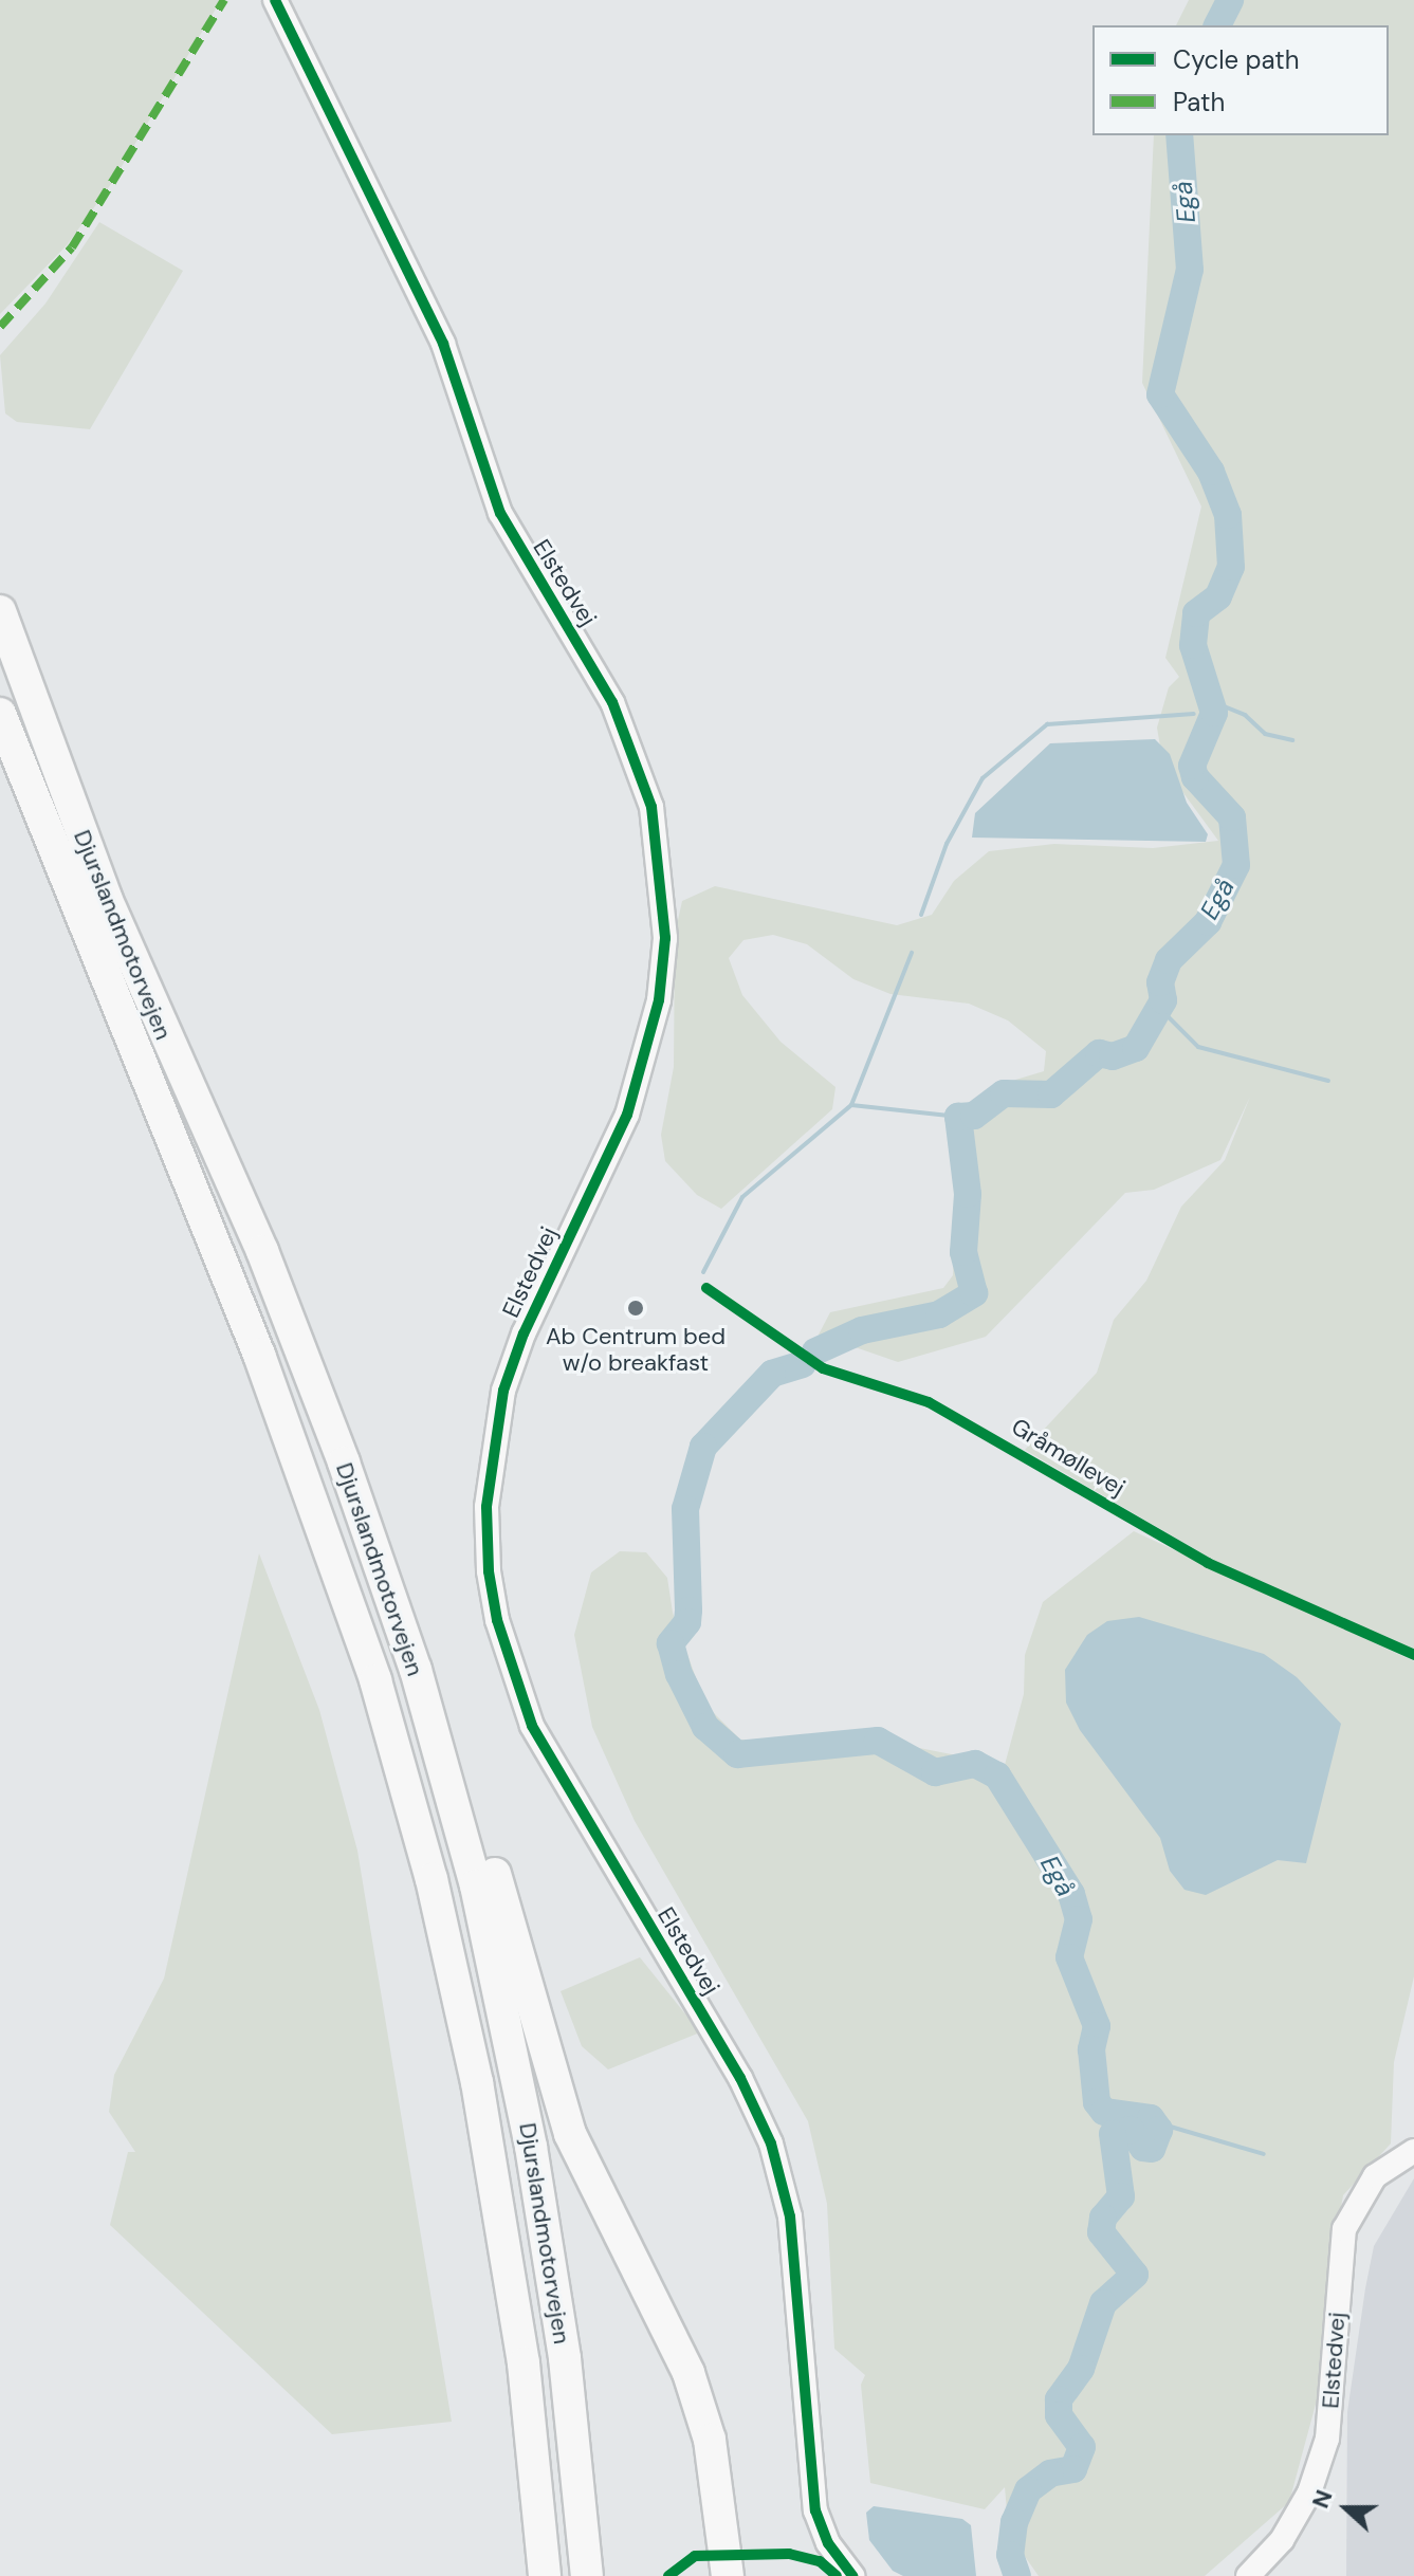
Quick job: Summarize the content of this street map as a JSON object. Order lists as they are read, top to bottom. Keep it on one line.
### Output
{"streets":{"highway":["Djurslandmotorvejen"],"street":["Elstedvej"],"cycle path":["Gråmøllevej"]},"water":["Egå"],"places":["Ab Centrum bed w/o breakfast"],"legend":["Cycle path","Path"],"north":"left"}
